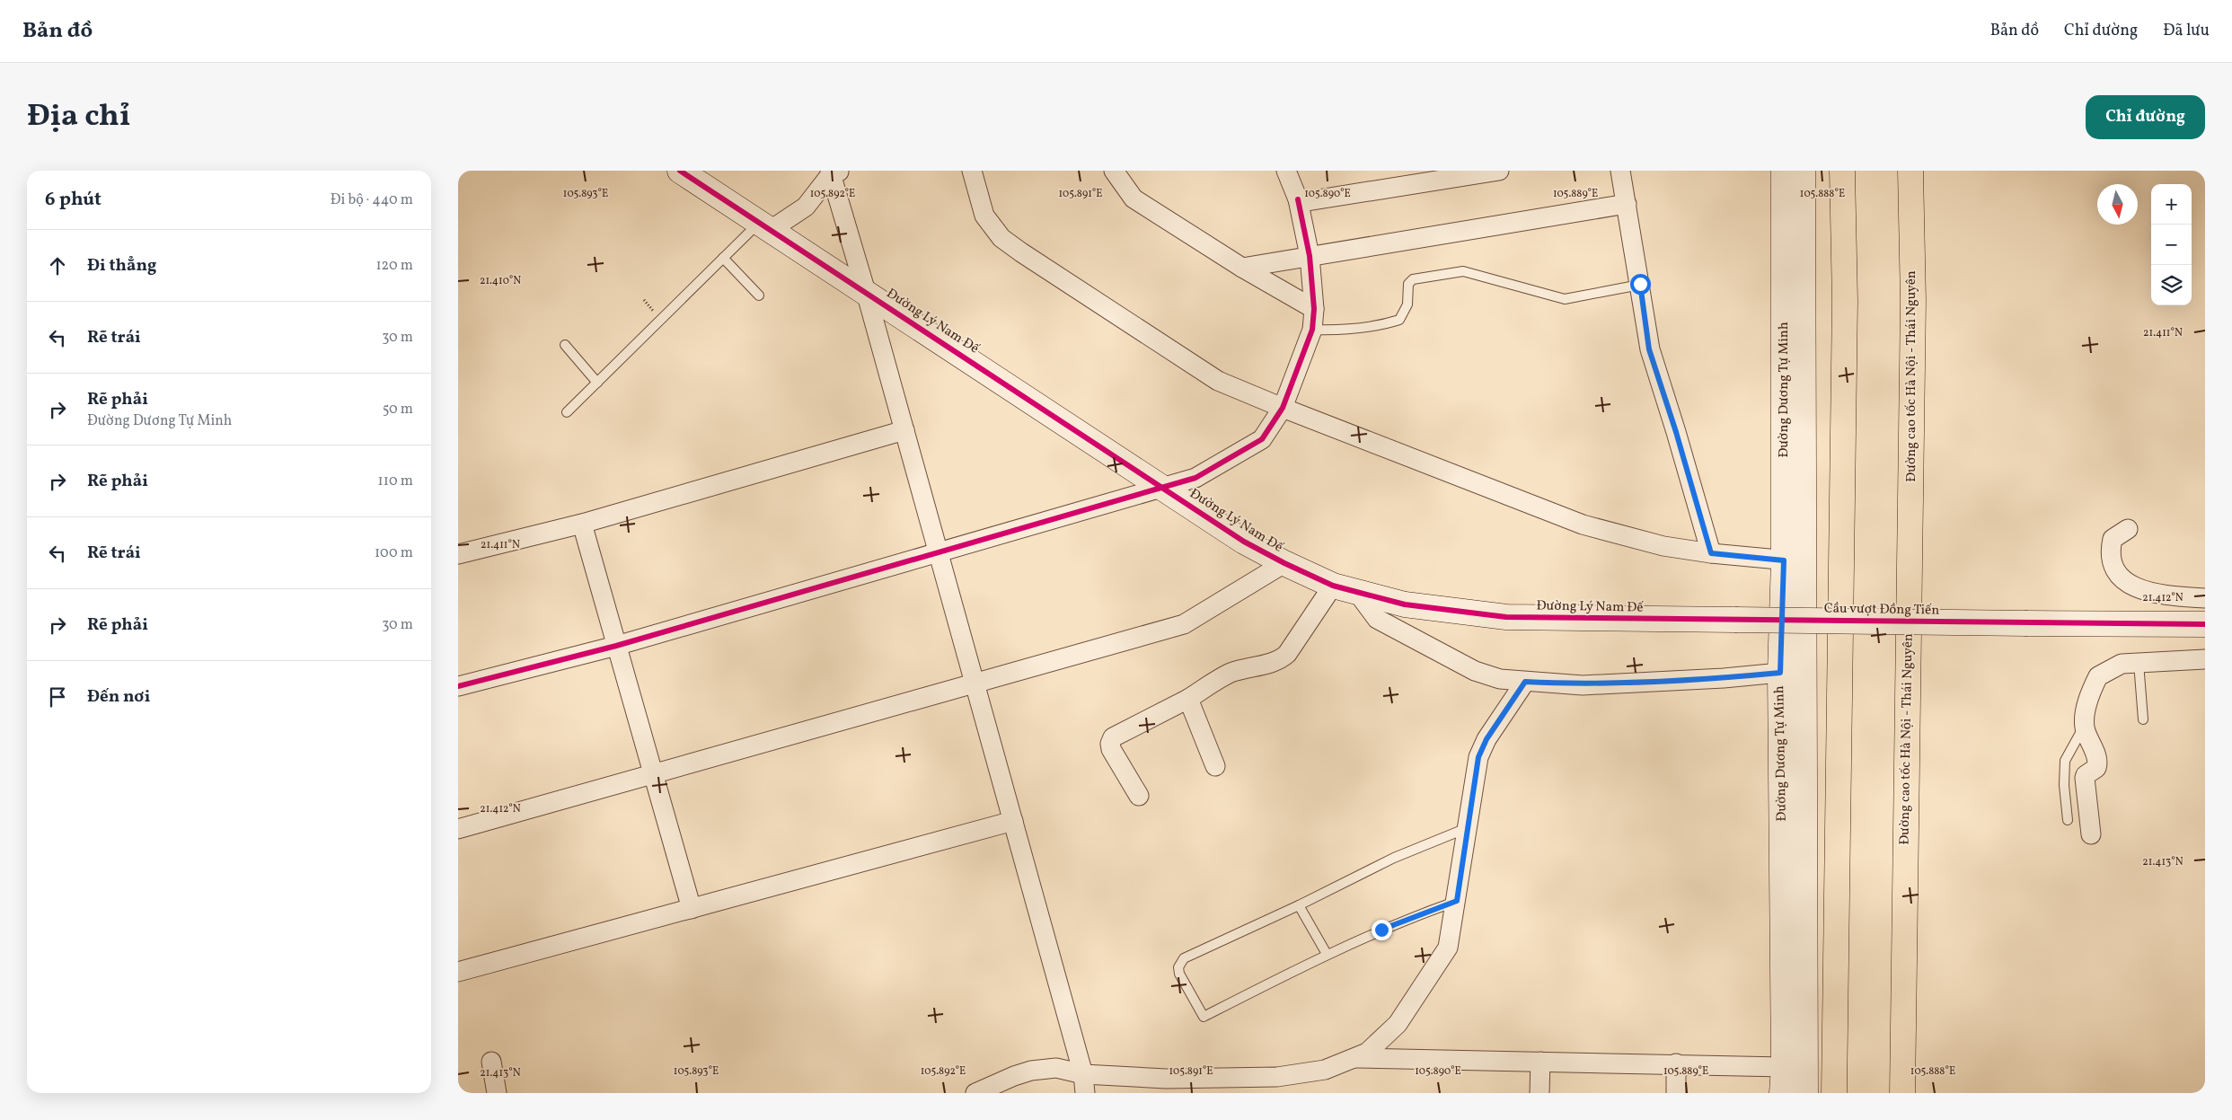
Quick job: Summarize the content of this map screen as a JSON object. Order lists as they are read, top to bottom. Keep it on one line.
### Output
{"streets":{"highway":["Đường cao tốc Hà Nội - Thái Nguyên"],"street":["Đường Lý Nam Đế","Đường Dương Tự Minh","Cầu vượt Đồng Tiến"]},"crossings":[["Đường Lý Nam Đế","Cầu vượt Đồng Tiến"]],"north":"bottom","page":{"header":"Bản đồ","nav":["Bản đồ","Chỉ đường","Đã lưu"],"title":"Địa chỉ","buttons":"Chỉ đường","heading":["6 phút","Đi bộ · 440 m"],"map_buttons":["+","−"],"list":[["Đi thẳng","120 m"],["Rẽ trái","30 m"],["Rẽ phải","Đường Dương Tự Minh","50 m"],["Rẽ phải","110 m"],["Rẽ trái","100 m"],["Rẽ phải","30 m"],"Đến nơi"]},"coordinates":["105.893°E","105.892°E","105.891°E","105.890°E","105.889°E","105.888°E","21.410°N","21.411°N","21.412°N","21.413°N"]}
